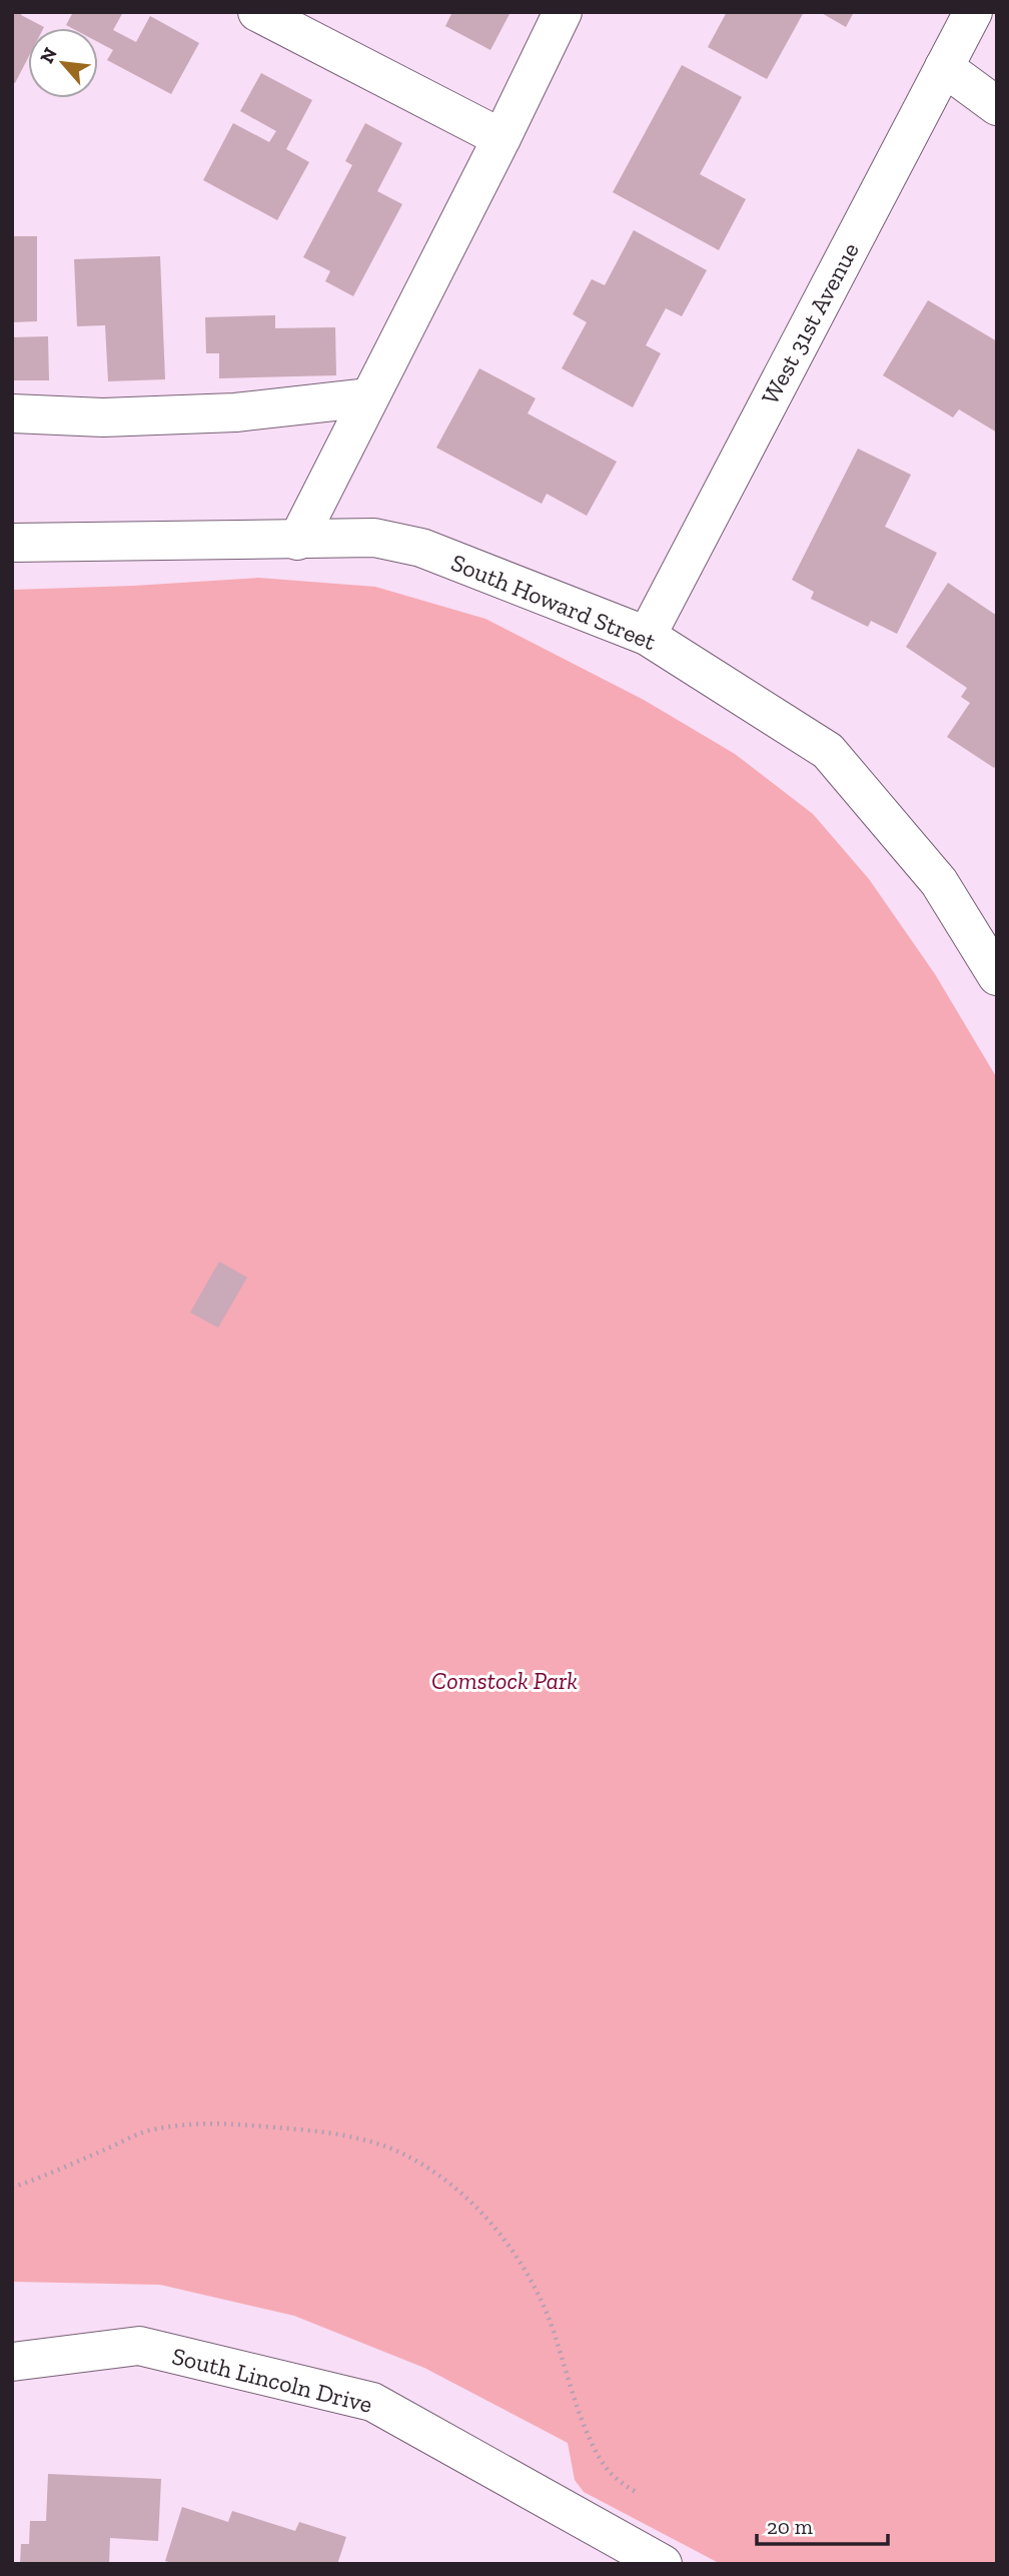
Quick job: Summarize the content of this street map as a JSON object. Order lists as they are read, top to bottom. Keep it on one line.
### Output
{"streets":{"street":["West 31st Avenue","South Howard Street","South Lincoln Drive"]},"crossings":[["West 31st Avenue","South Howard Street"]],"parks":["Comstock Park"],"scale_bar":"20 m","north":"top left"}
